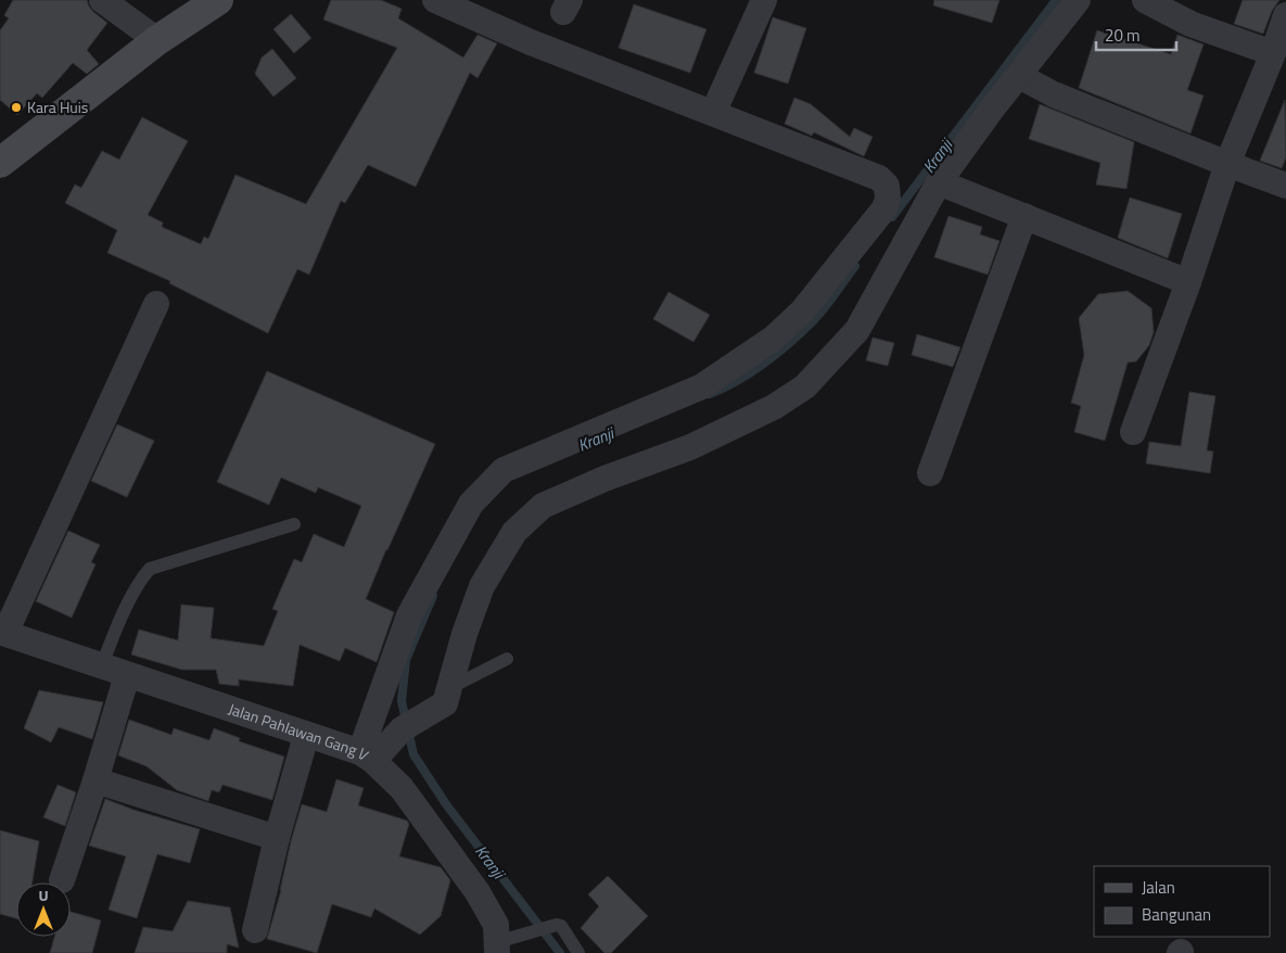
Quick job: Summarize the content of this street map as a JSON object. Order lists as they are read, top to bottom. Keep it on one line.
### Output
{"streets":{"street":["Jalan Pahlawan Gang V"]},"water":["Kranji"],"places":["Kara Huis"],"legend":["Jalan","Bangunan"],"scale_bar":"20 m","north":"top"}
